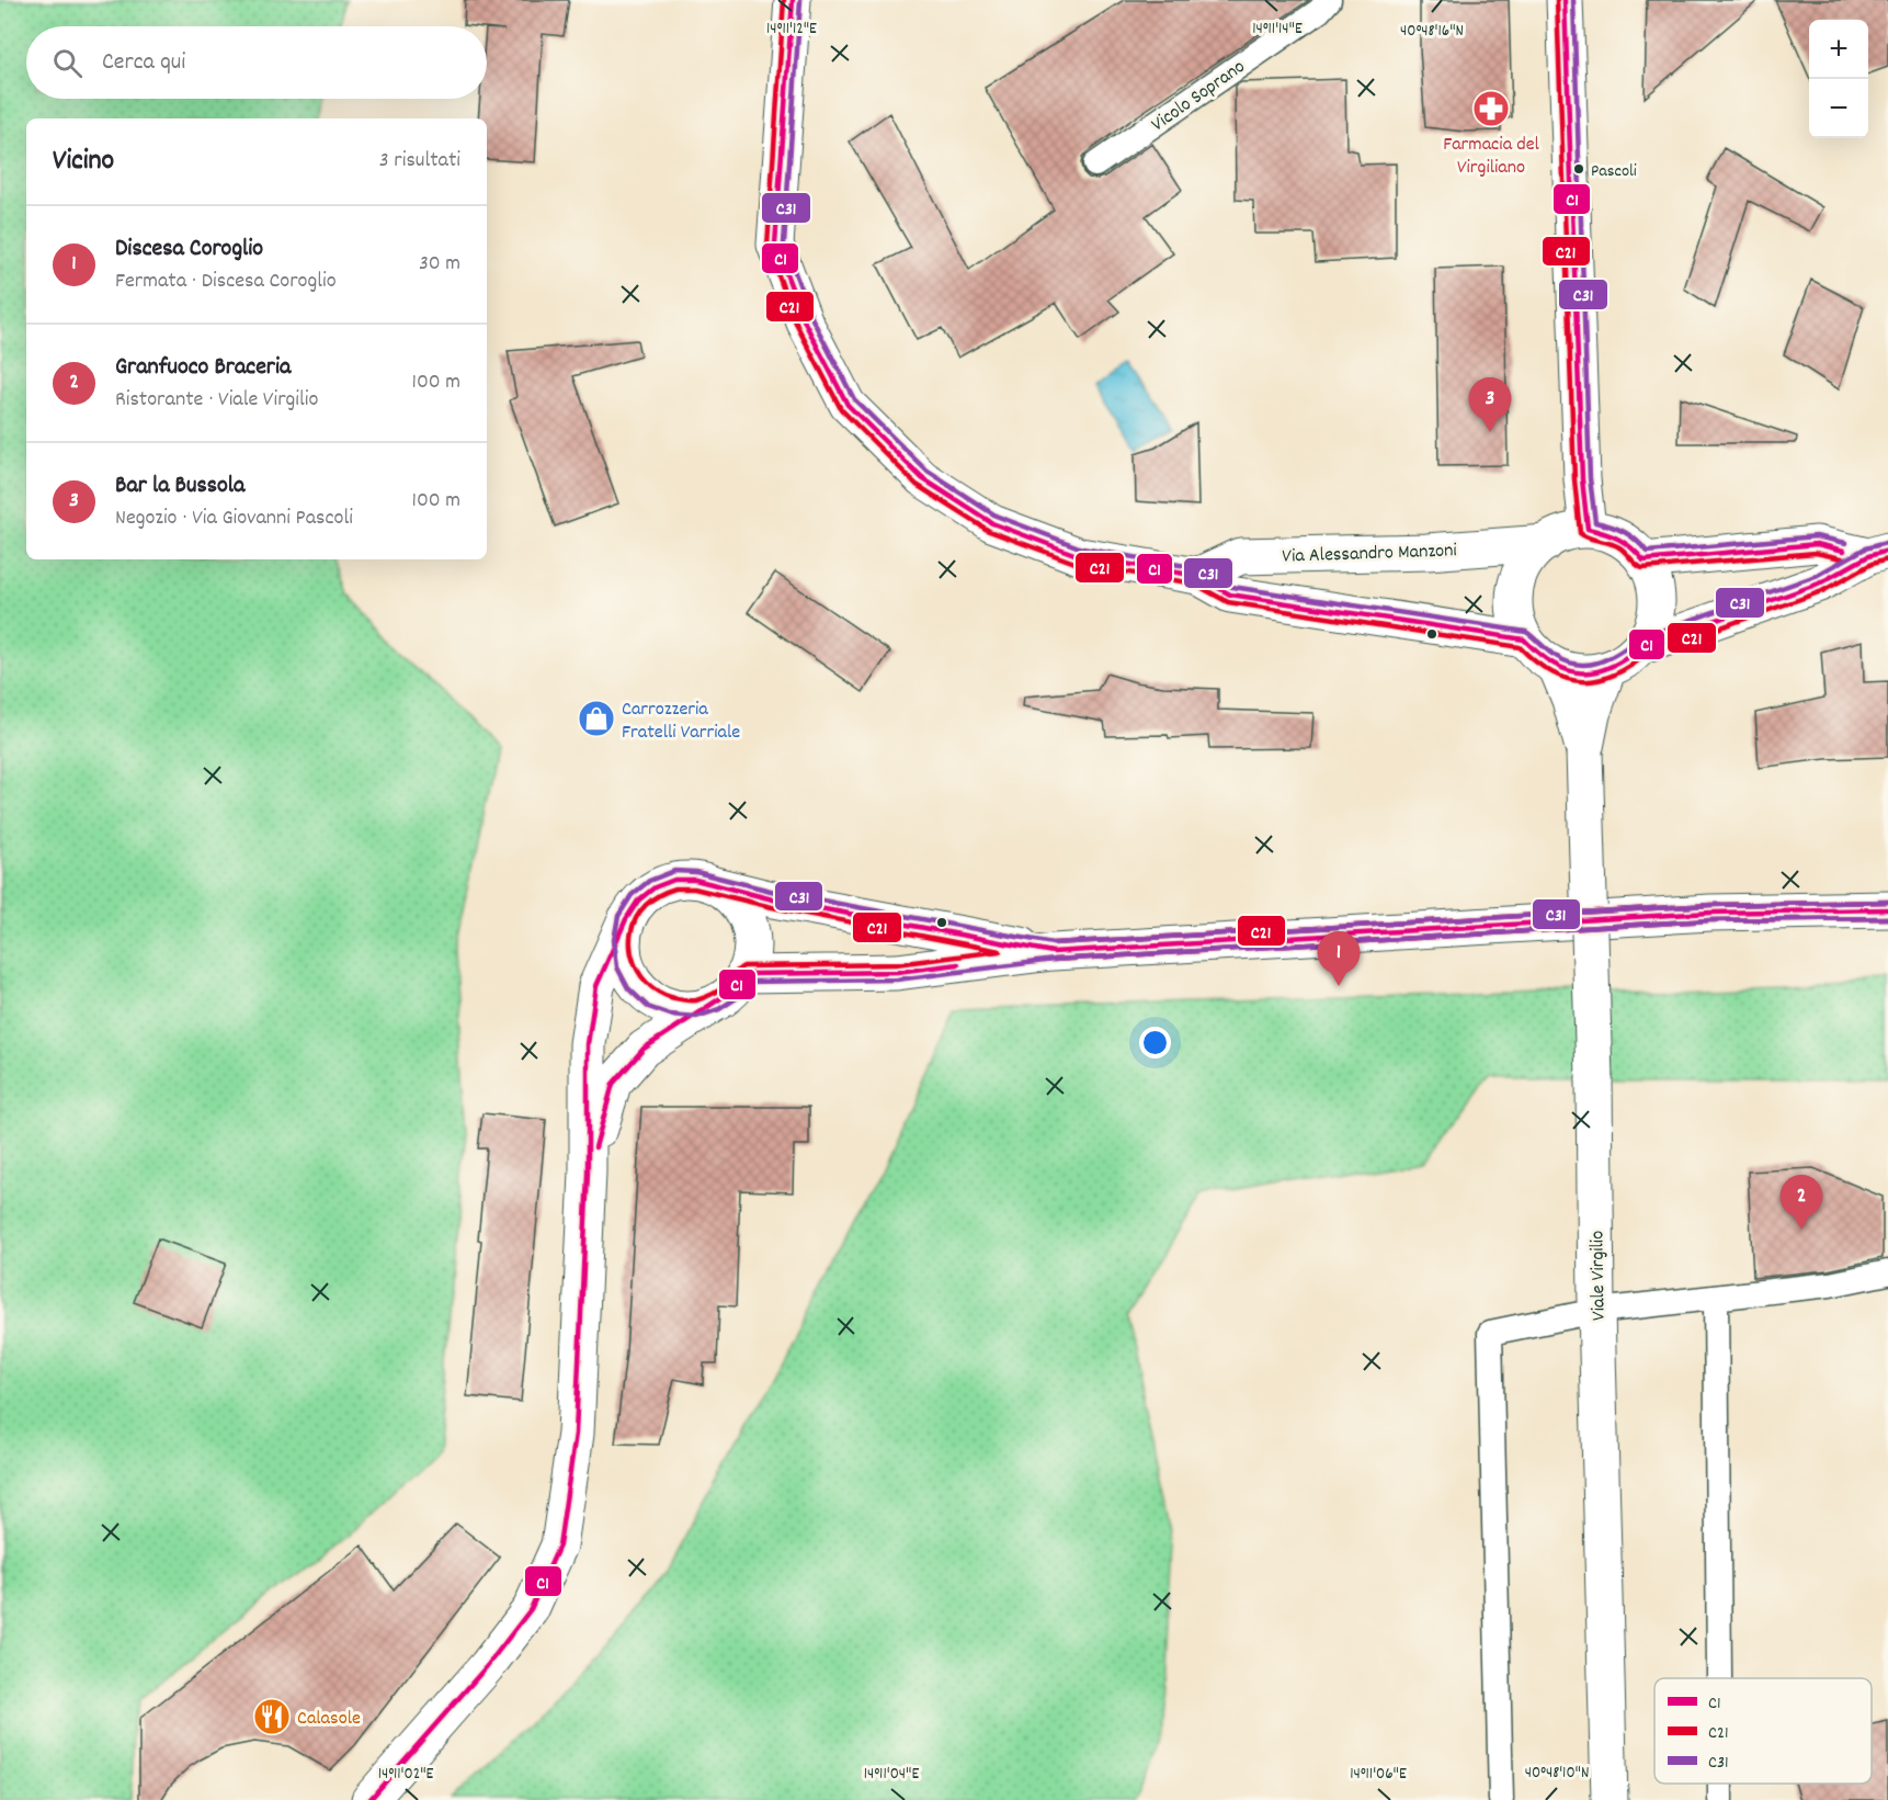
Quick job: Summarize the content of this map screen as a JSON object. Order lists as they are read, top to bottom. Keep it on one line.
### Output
{"streets":{"street":["Via Alessandro Manzoni","Viale Virgilio"],"lane":["Vicolo Soprano"]},"crossings":[["Via Alessandro Manzoni","Viale Virgilio"]],"places":{"pharmacy":["Farmacia del Virgiliano"],"other":["Pascoli"],"shop":["Carrozzeria Fratelli Varriale"],"restaurant":["Calasole"]},"lines":["transit line C1","transit line C21","transit line C31"],"legend":["C1","C21","C31"],"page":{"map_buttons":["+","−"],"search":"Cerca qui","heading":["Vicino","3 risultati"],"list":[{"mark":"1","name":"Discesa Coroglio","note":"Fermata · Discesa Coroglio","value":"30 m"},{"mark":"2","name":"Granfuoco Braceria","note":"Ristorante · Viale Virgilio","value":"100 m"},{"mark":"3","name":"Bar la Bussola","note":"Negozio · Via Giovanni Pascoli","value":"100 m"}],"pins":["3","1","2"]},"coordinates":["14°11'12\"E","14°11'14\"E","40°48'16\"N","40°48'10\"N","14°11'02\"E","14°11'04\"E","14°11'06\"E"]}
